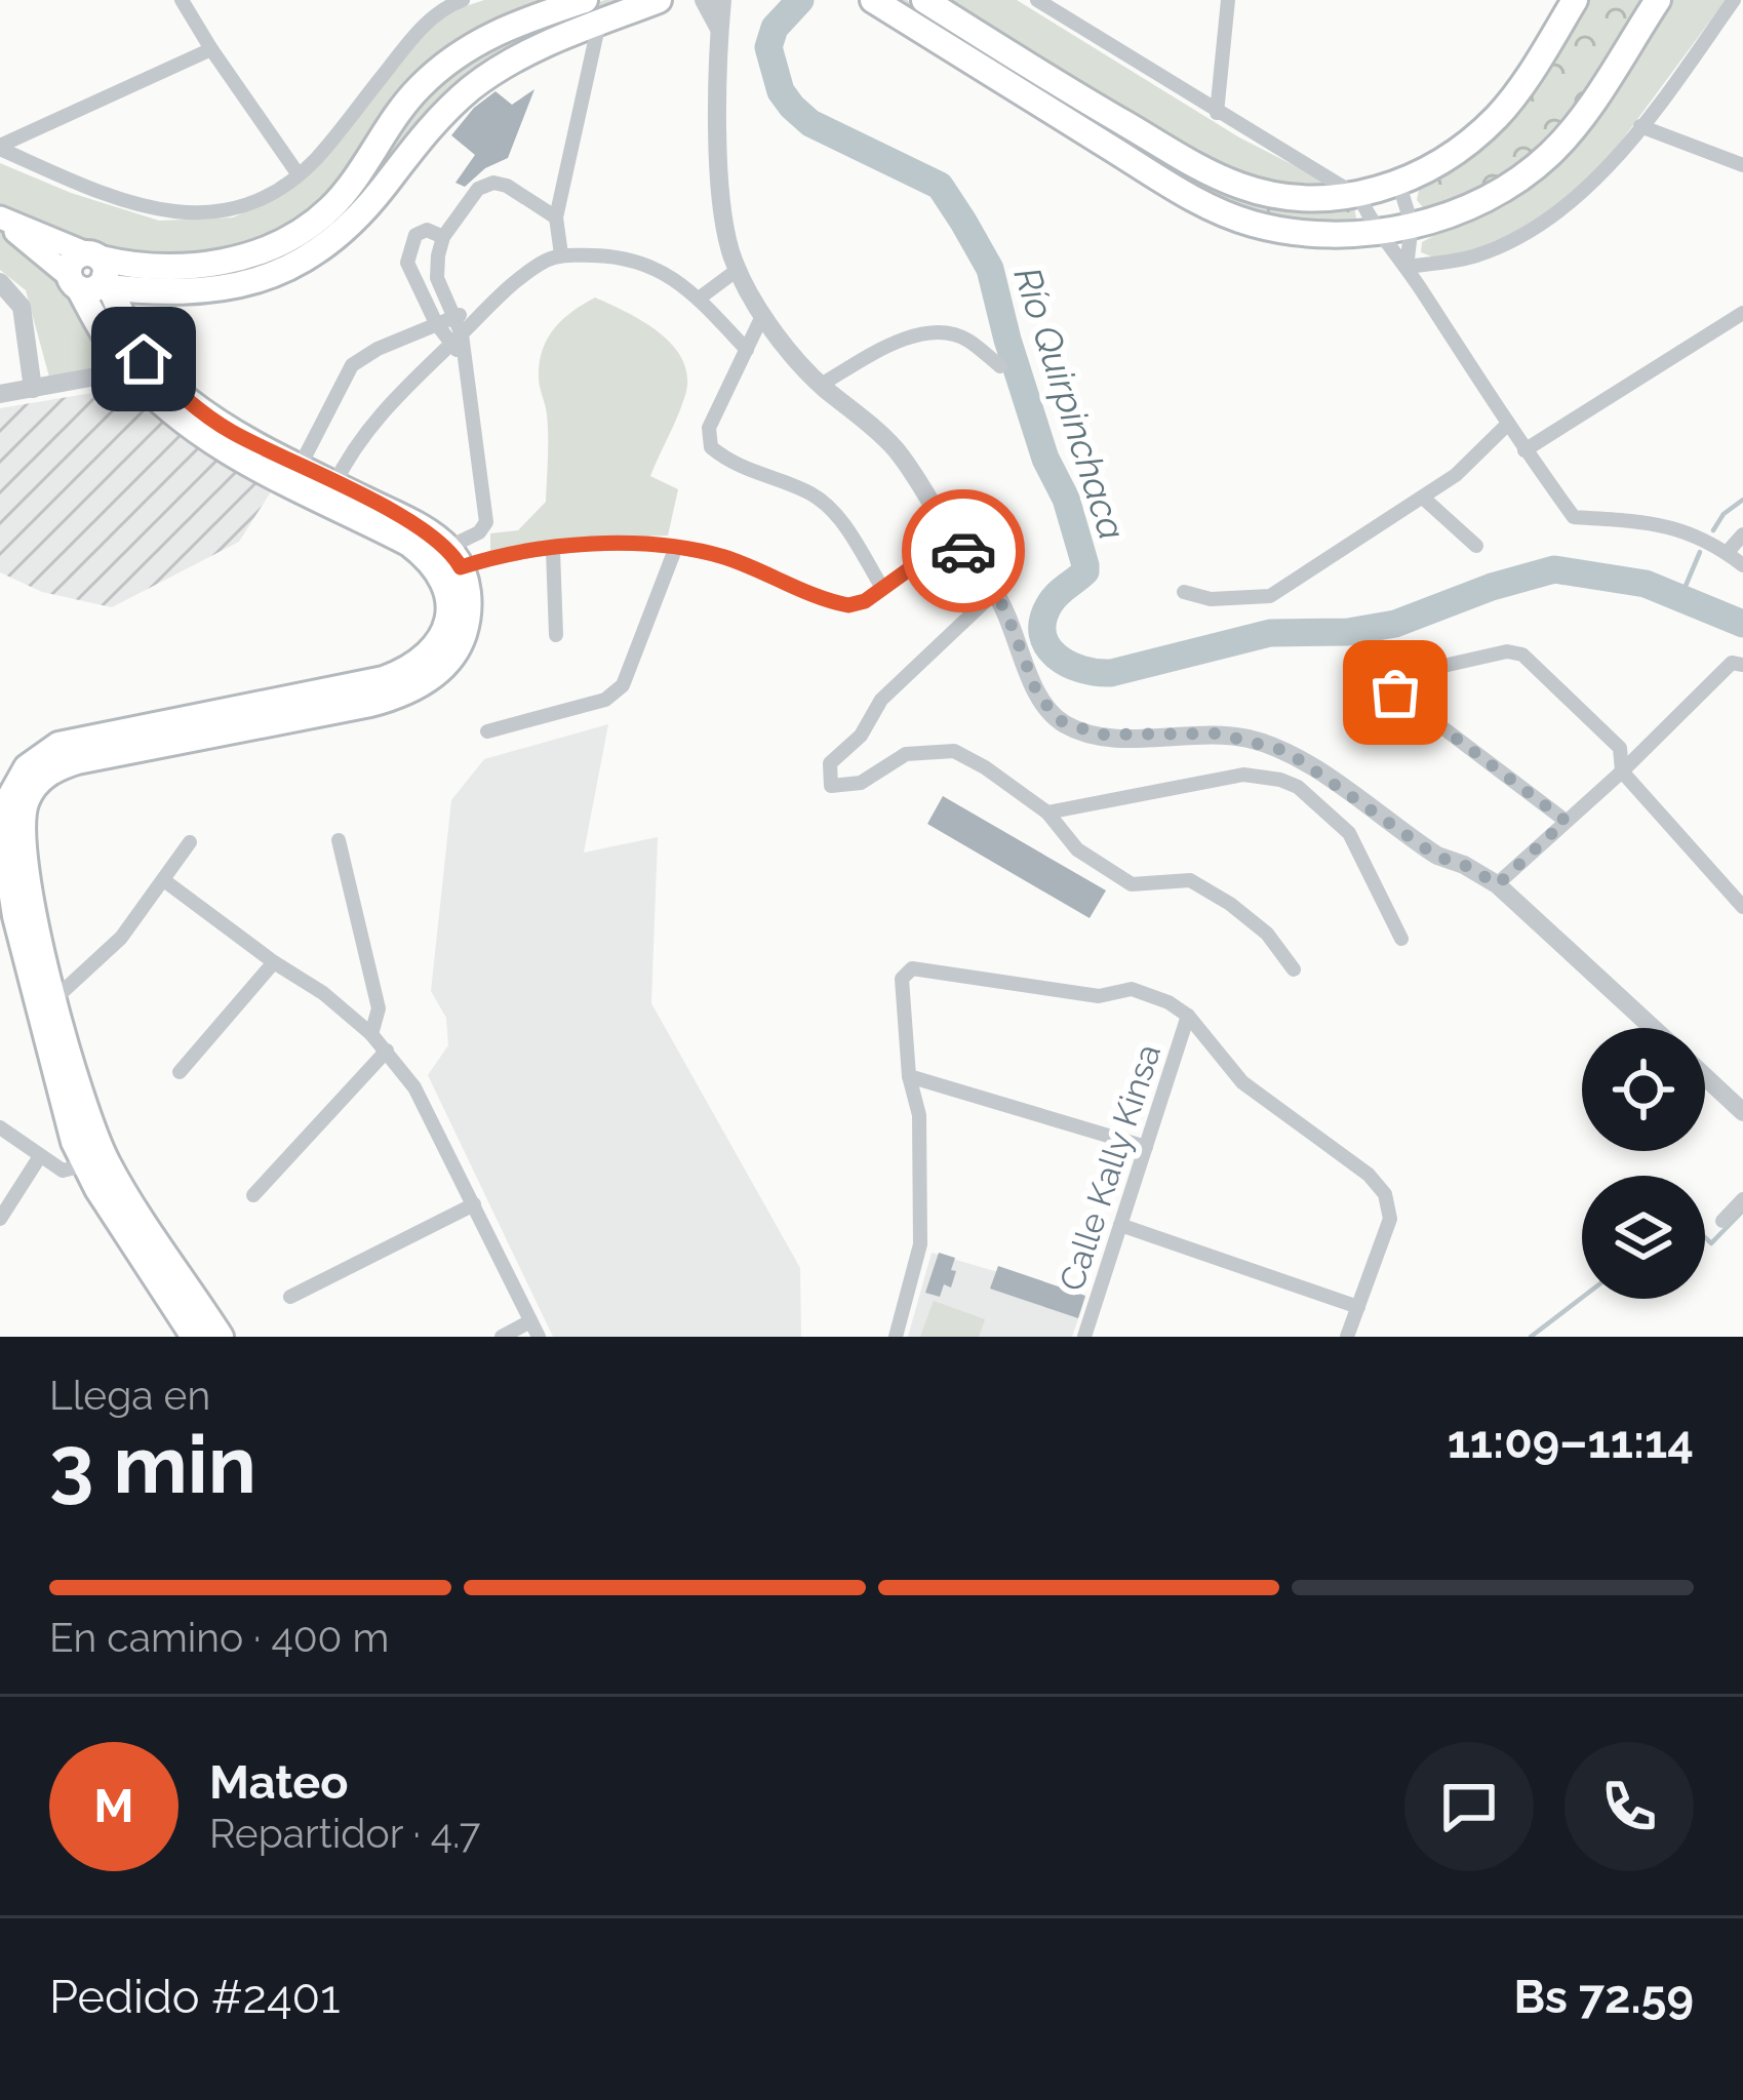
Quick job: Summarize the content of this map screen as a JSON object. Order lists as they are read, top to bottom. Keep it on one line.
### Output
{"streets":{"street":["Calle Kally Kinsa"]},"water":["Río Quirpinchaca"],"page":{"heading":["3 min","Llega en","11:09–11:14"],"panel":["Mateo","Repartidor · 4.7","Pedido #2401","Bs 72.59"],"bar":"En camino · 400 m","round":"M"}}
